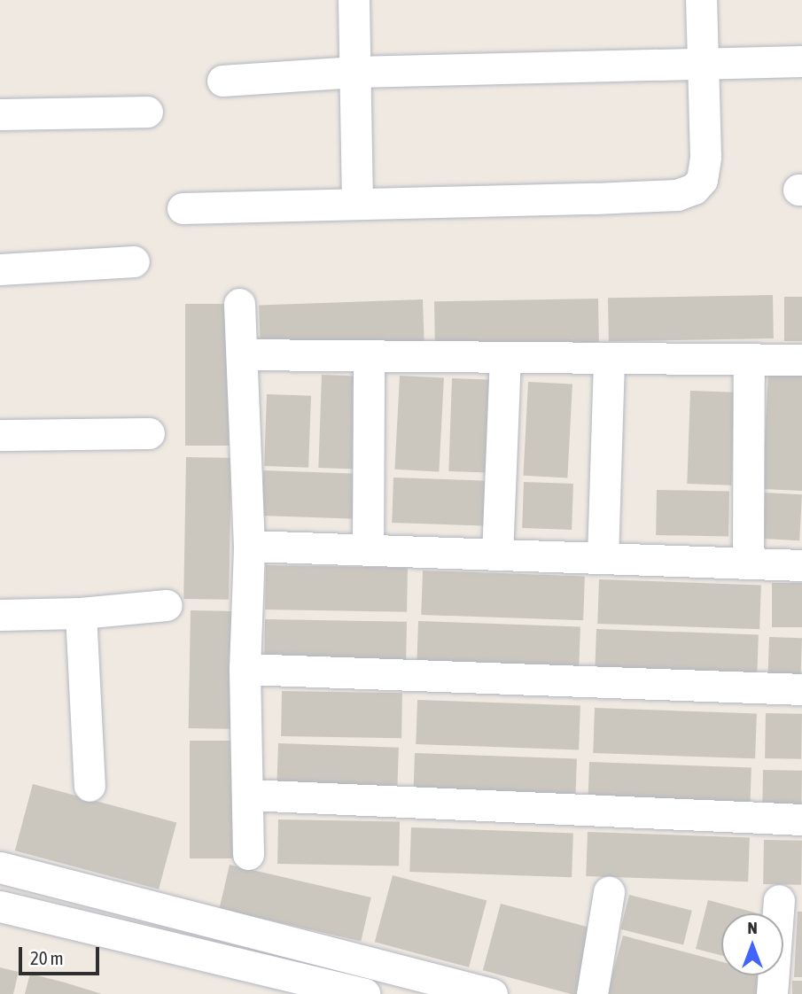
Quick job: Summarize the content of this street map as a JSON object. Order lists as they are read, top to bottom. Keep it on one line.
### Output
{"scale_bar":"20 m","north":"top"}
